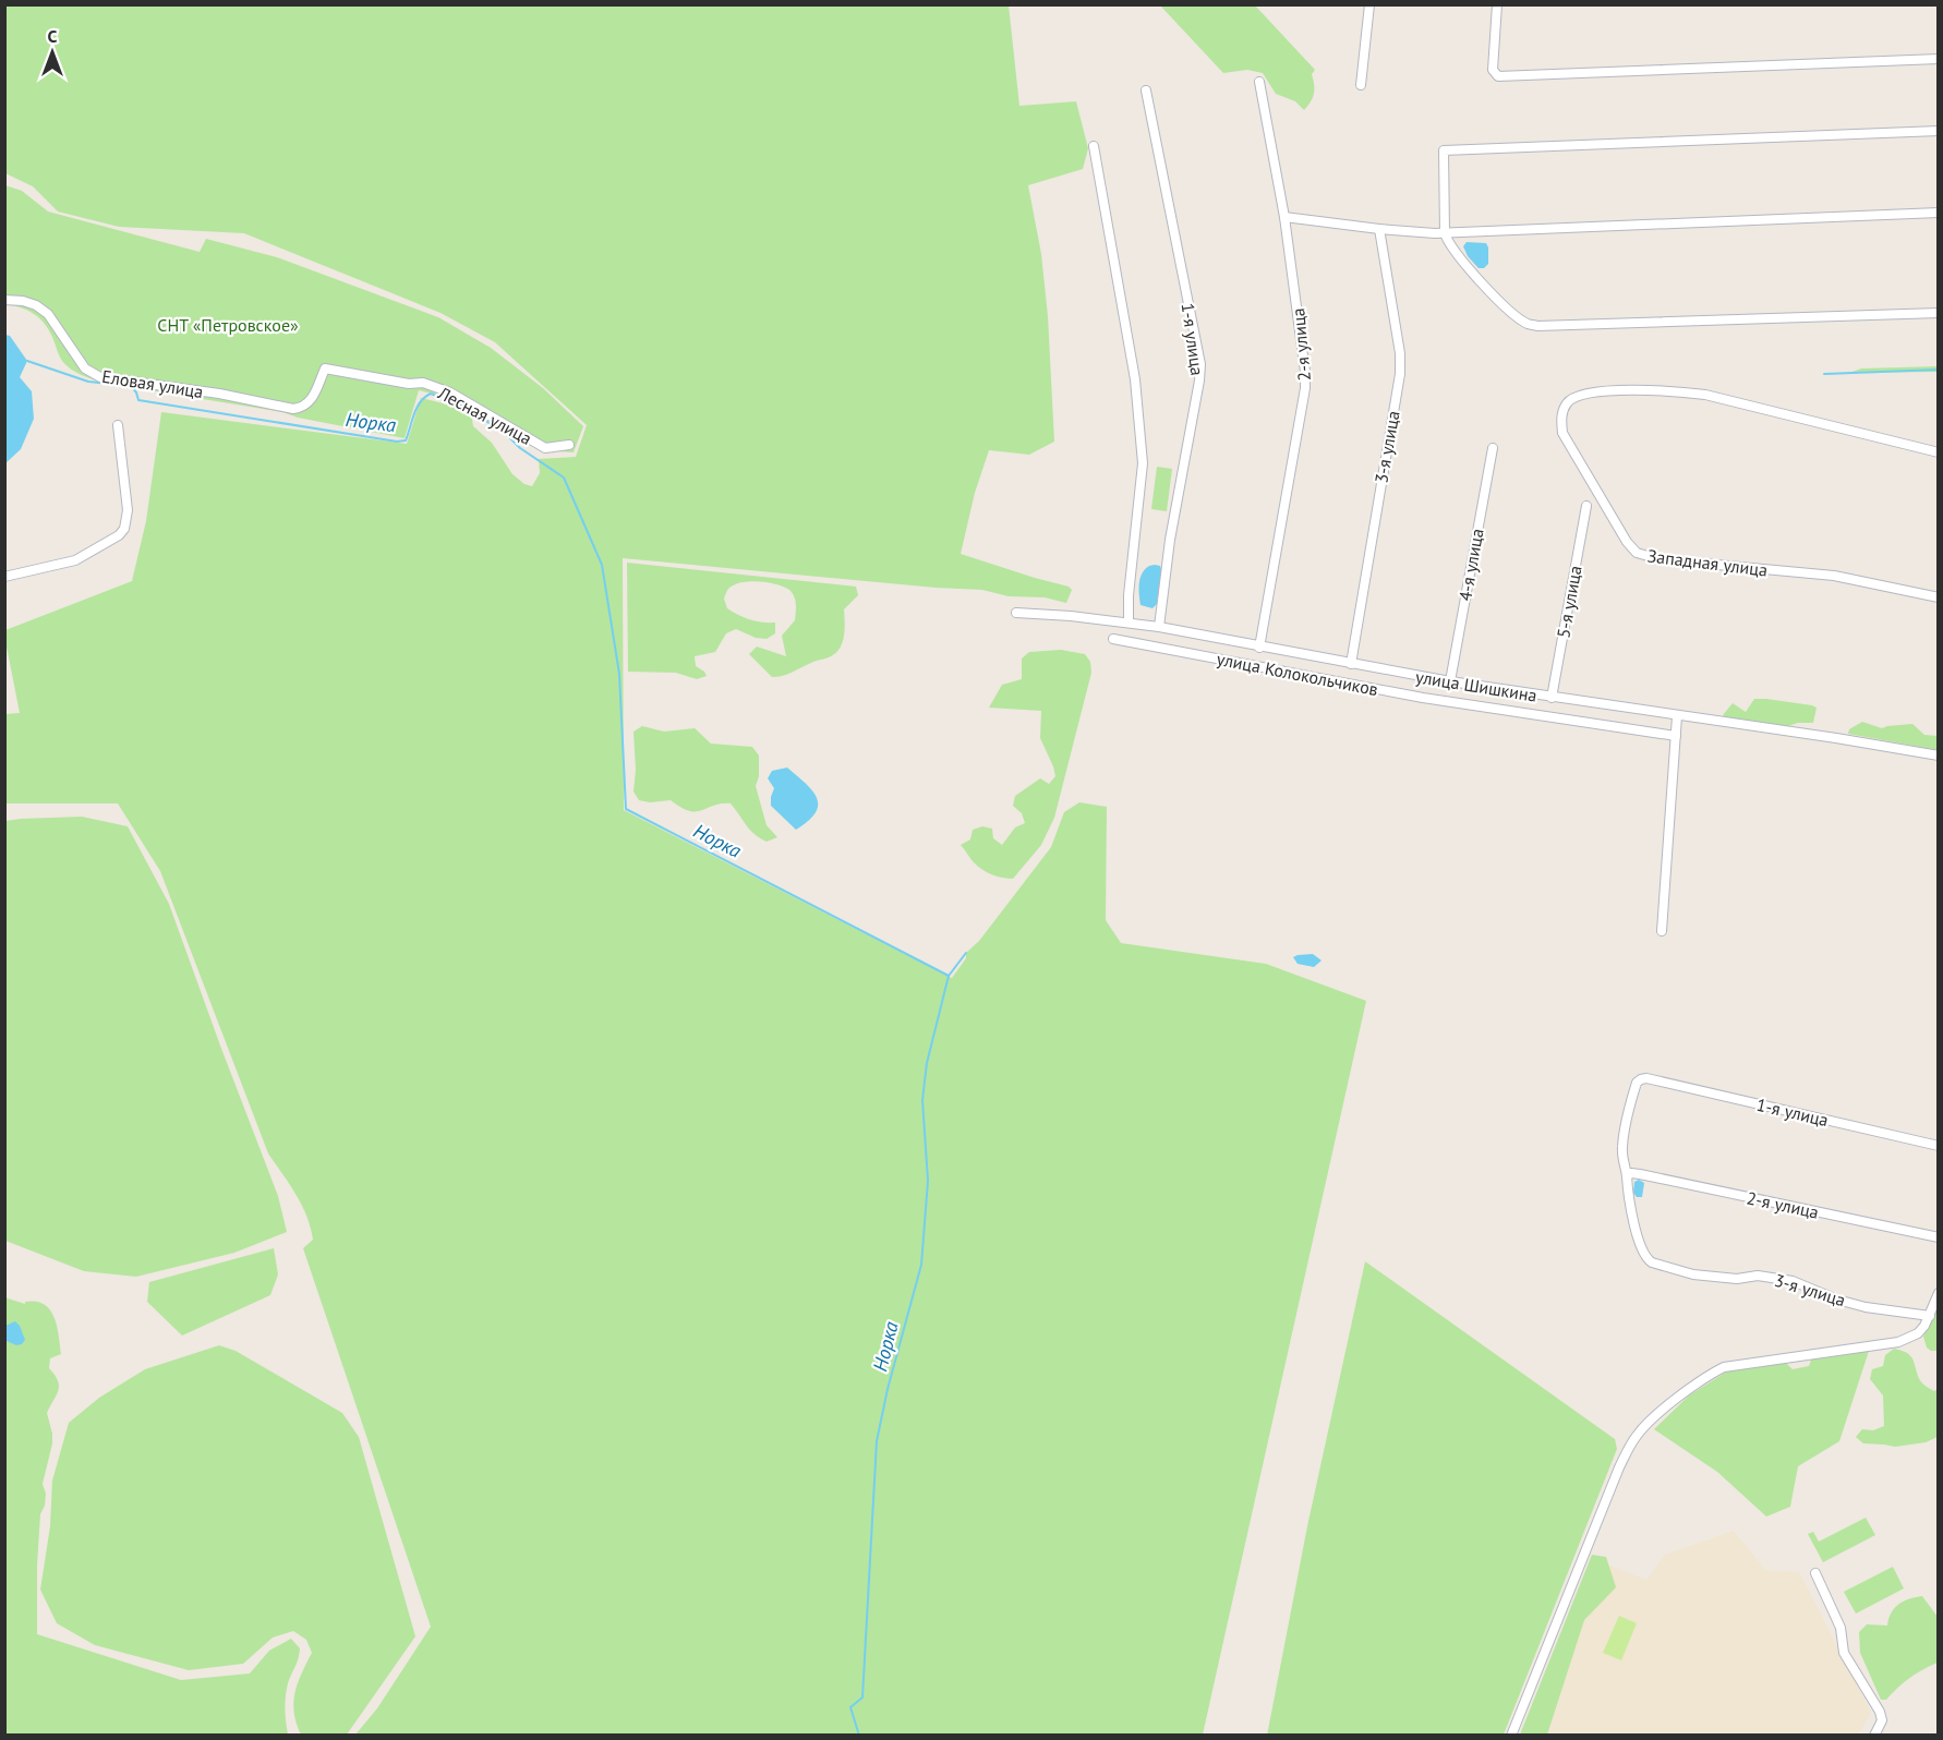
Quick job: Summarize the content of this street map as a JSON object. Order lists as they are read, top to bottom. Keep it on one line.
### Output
{"streets":{"street":["1-я улица","2-я улица","Еловая улица","Лесная улица","3-я улица","Западная улица","4-я улица","5-я улица","улица Колокольчиков","улица Шишкина"]},"crossings":[["1-я улица","2-я улица"],["1-я улица","3-я улица"],["1-я улица","улица Шишкина"],["2-я улица","3-я улица"],["2-я улица","улица Шишкина"],["Еловая улица","Лесная улица"],["3-я улица","улица Шишкина"],["4-я улица","улица Шишкина"],["5-я улица","улица Шишкина"]],"water":["Норка"],"parks":["СНТ «Петровское»"],"north":"top"}
